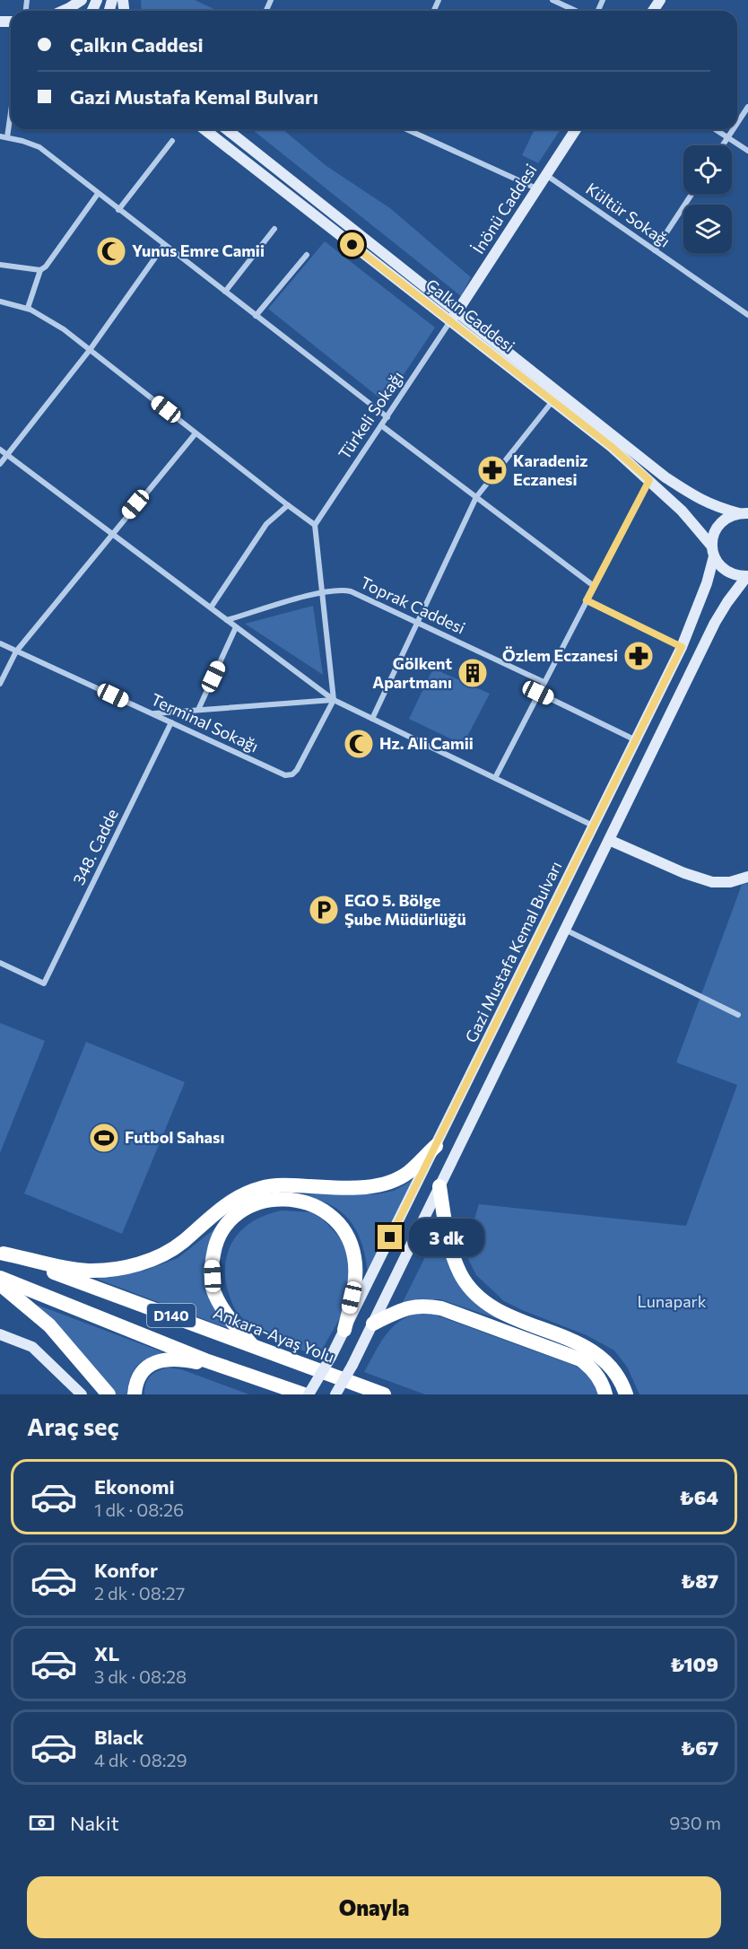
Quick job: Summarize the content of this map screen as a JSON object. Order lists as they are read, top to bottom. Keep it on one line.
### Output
{"streets":{"highway":["D140","Ankara-Ayaş Yolu"],"main road":["İnönü Caddesi","Çalkın Caddesi","Gazi Mustafa Kemal Bulvarı"],"street":["Kültür Sokağı","Türkeli Sokağı","Toprak Caddesi","Terminal Sokağı","348. Cadde"]},"crossings":[["İnönü Caddesi","Kültür Sokağı"],["İnönü Caddesi","Çalkın Caddesi"],["İnönü Caddesi","Türkeli Sokağı"],["Çalkın Caddesi","Türkeli Sokağı"],["Çalkın Caddesi","Gazi Mustafa Kemal Bulvarı"],["Terminal Sokağı","348. Cadde"]],"parks":["Lunapark"],"places":{"mosque":["Yunus Emre Camii","Hz. Ali Camii"],"pharmacy":["Karadeniz Eczanesi","Özlem Eczanesi"],"building":["Gölkent Apartmanı"],"parking":["EGO 5. Bölge Şube Müdürlüğü"],"sports":["Futbol Sahası"]},"page":{"banner":["Çalkın Caddesi","Gazi Mustafa Kemal Bulvarı"],"bubble":"3 dk","heading":"Araç seç","list":[{"name":"Ekonomi","note":"1 dk · 08:26","value":"₺64"},{"name":"Konfor","note":"2 dk · 08:27","value":"₺87"},{"name":"XL","note":"3 dk · 08:28","value":"₺109"},{"name":"Black","note":"4 dk · 08:29","value":"₺67"}],"pay":["Nakit","930 m"],"buttons":"Onayla"}}
